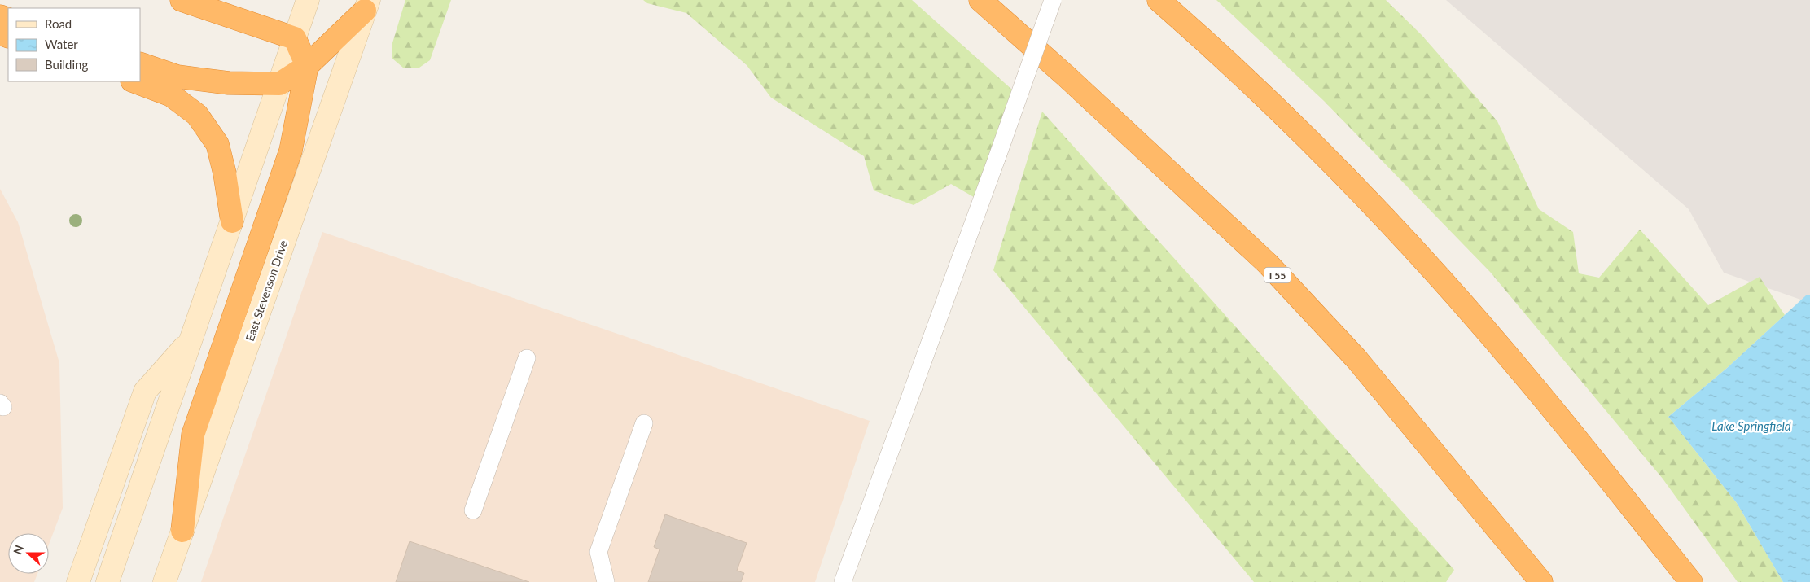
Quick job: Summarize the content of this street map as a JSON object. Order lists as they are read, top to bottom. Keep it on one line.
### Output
{"streets":{"highway":["I 55"],"main road":["East Stevenson Drive"]},"water":["Lake Springfield"],"legend":["Road","Water","Building"],"north":"left"}
